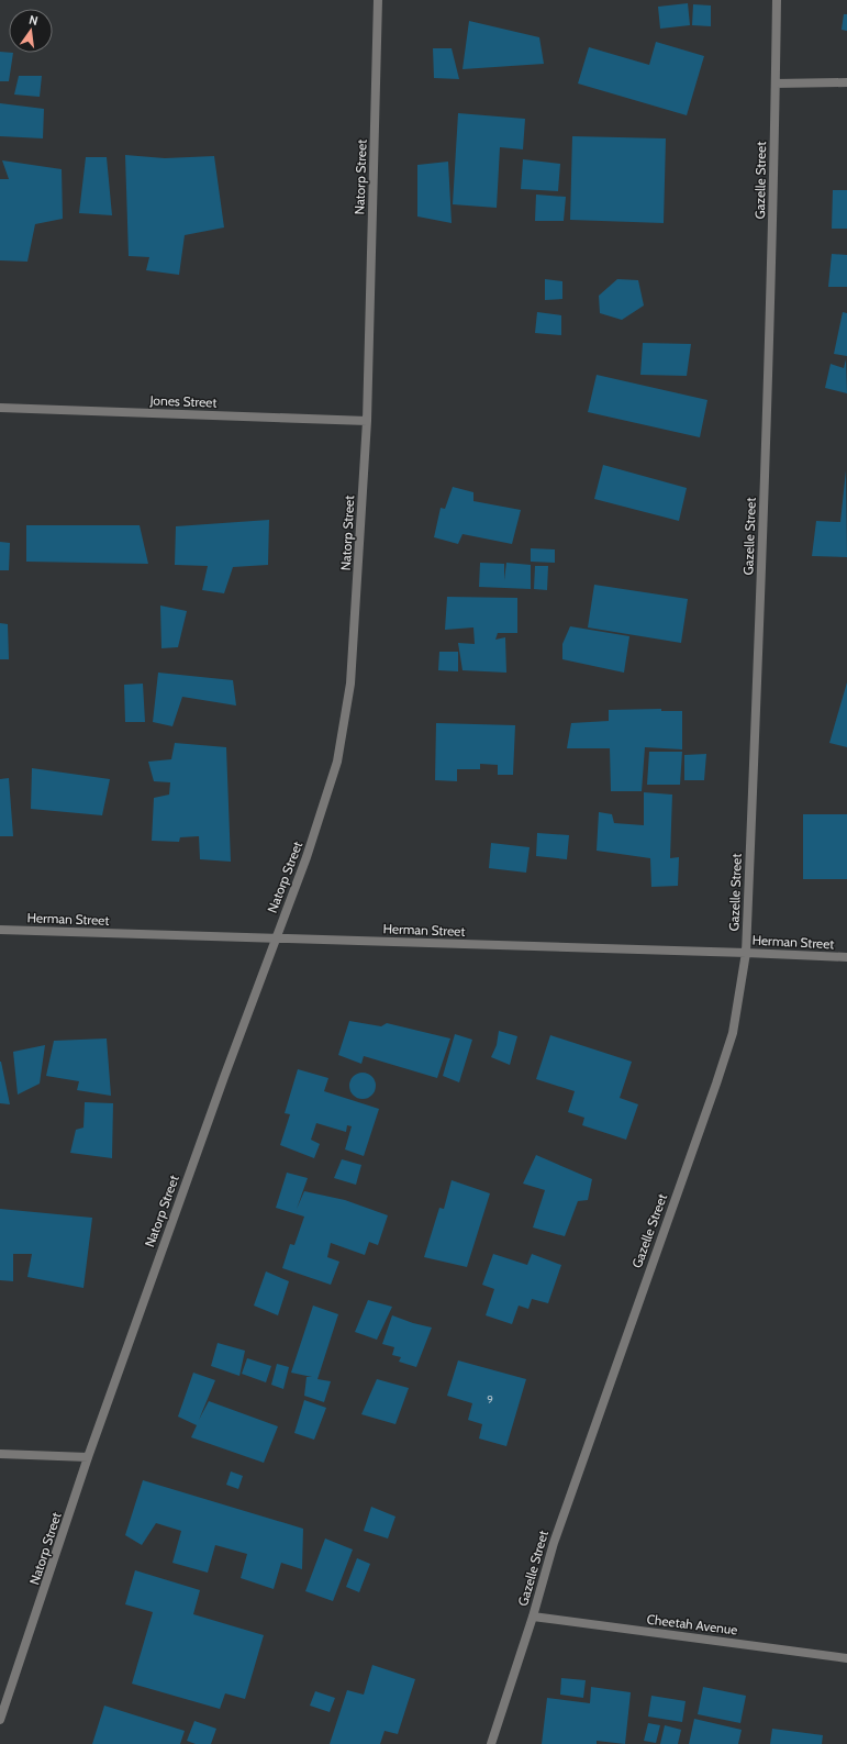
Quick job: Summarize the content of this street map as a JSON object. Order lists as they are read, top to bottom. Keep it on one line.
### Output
{"streets":{"street":["Natorp Street","Gazelle Street","Jones Street","Herman Street","Cheetah Avenue"]},"crossings":[["Natorp Street","Jones Street"],["Natorp Street","Herman Street"],["Gazelle Street","Herman Street"],["Gazelle Street","Cheetah Avenue"]],"house_numbers":["9"],"north":"top"}
